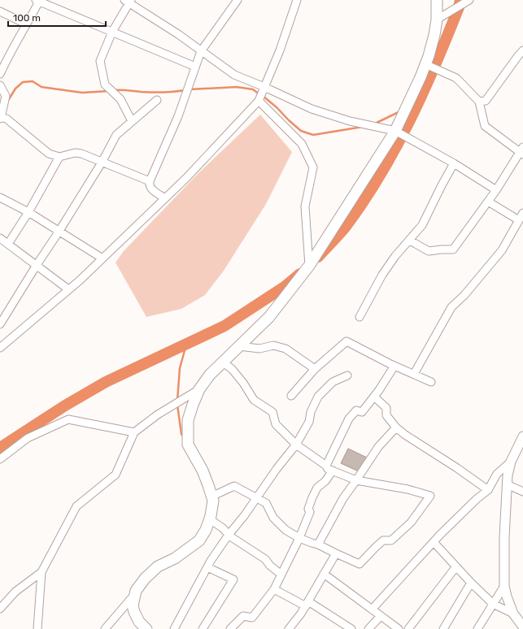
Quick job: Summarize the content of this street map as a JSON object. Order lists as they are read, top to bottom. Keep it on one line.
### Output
{"scale_bar":"100 m"}
